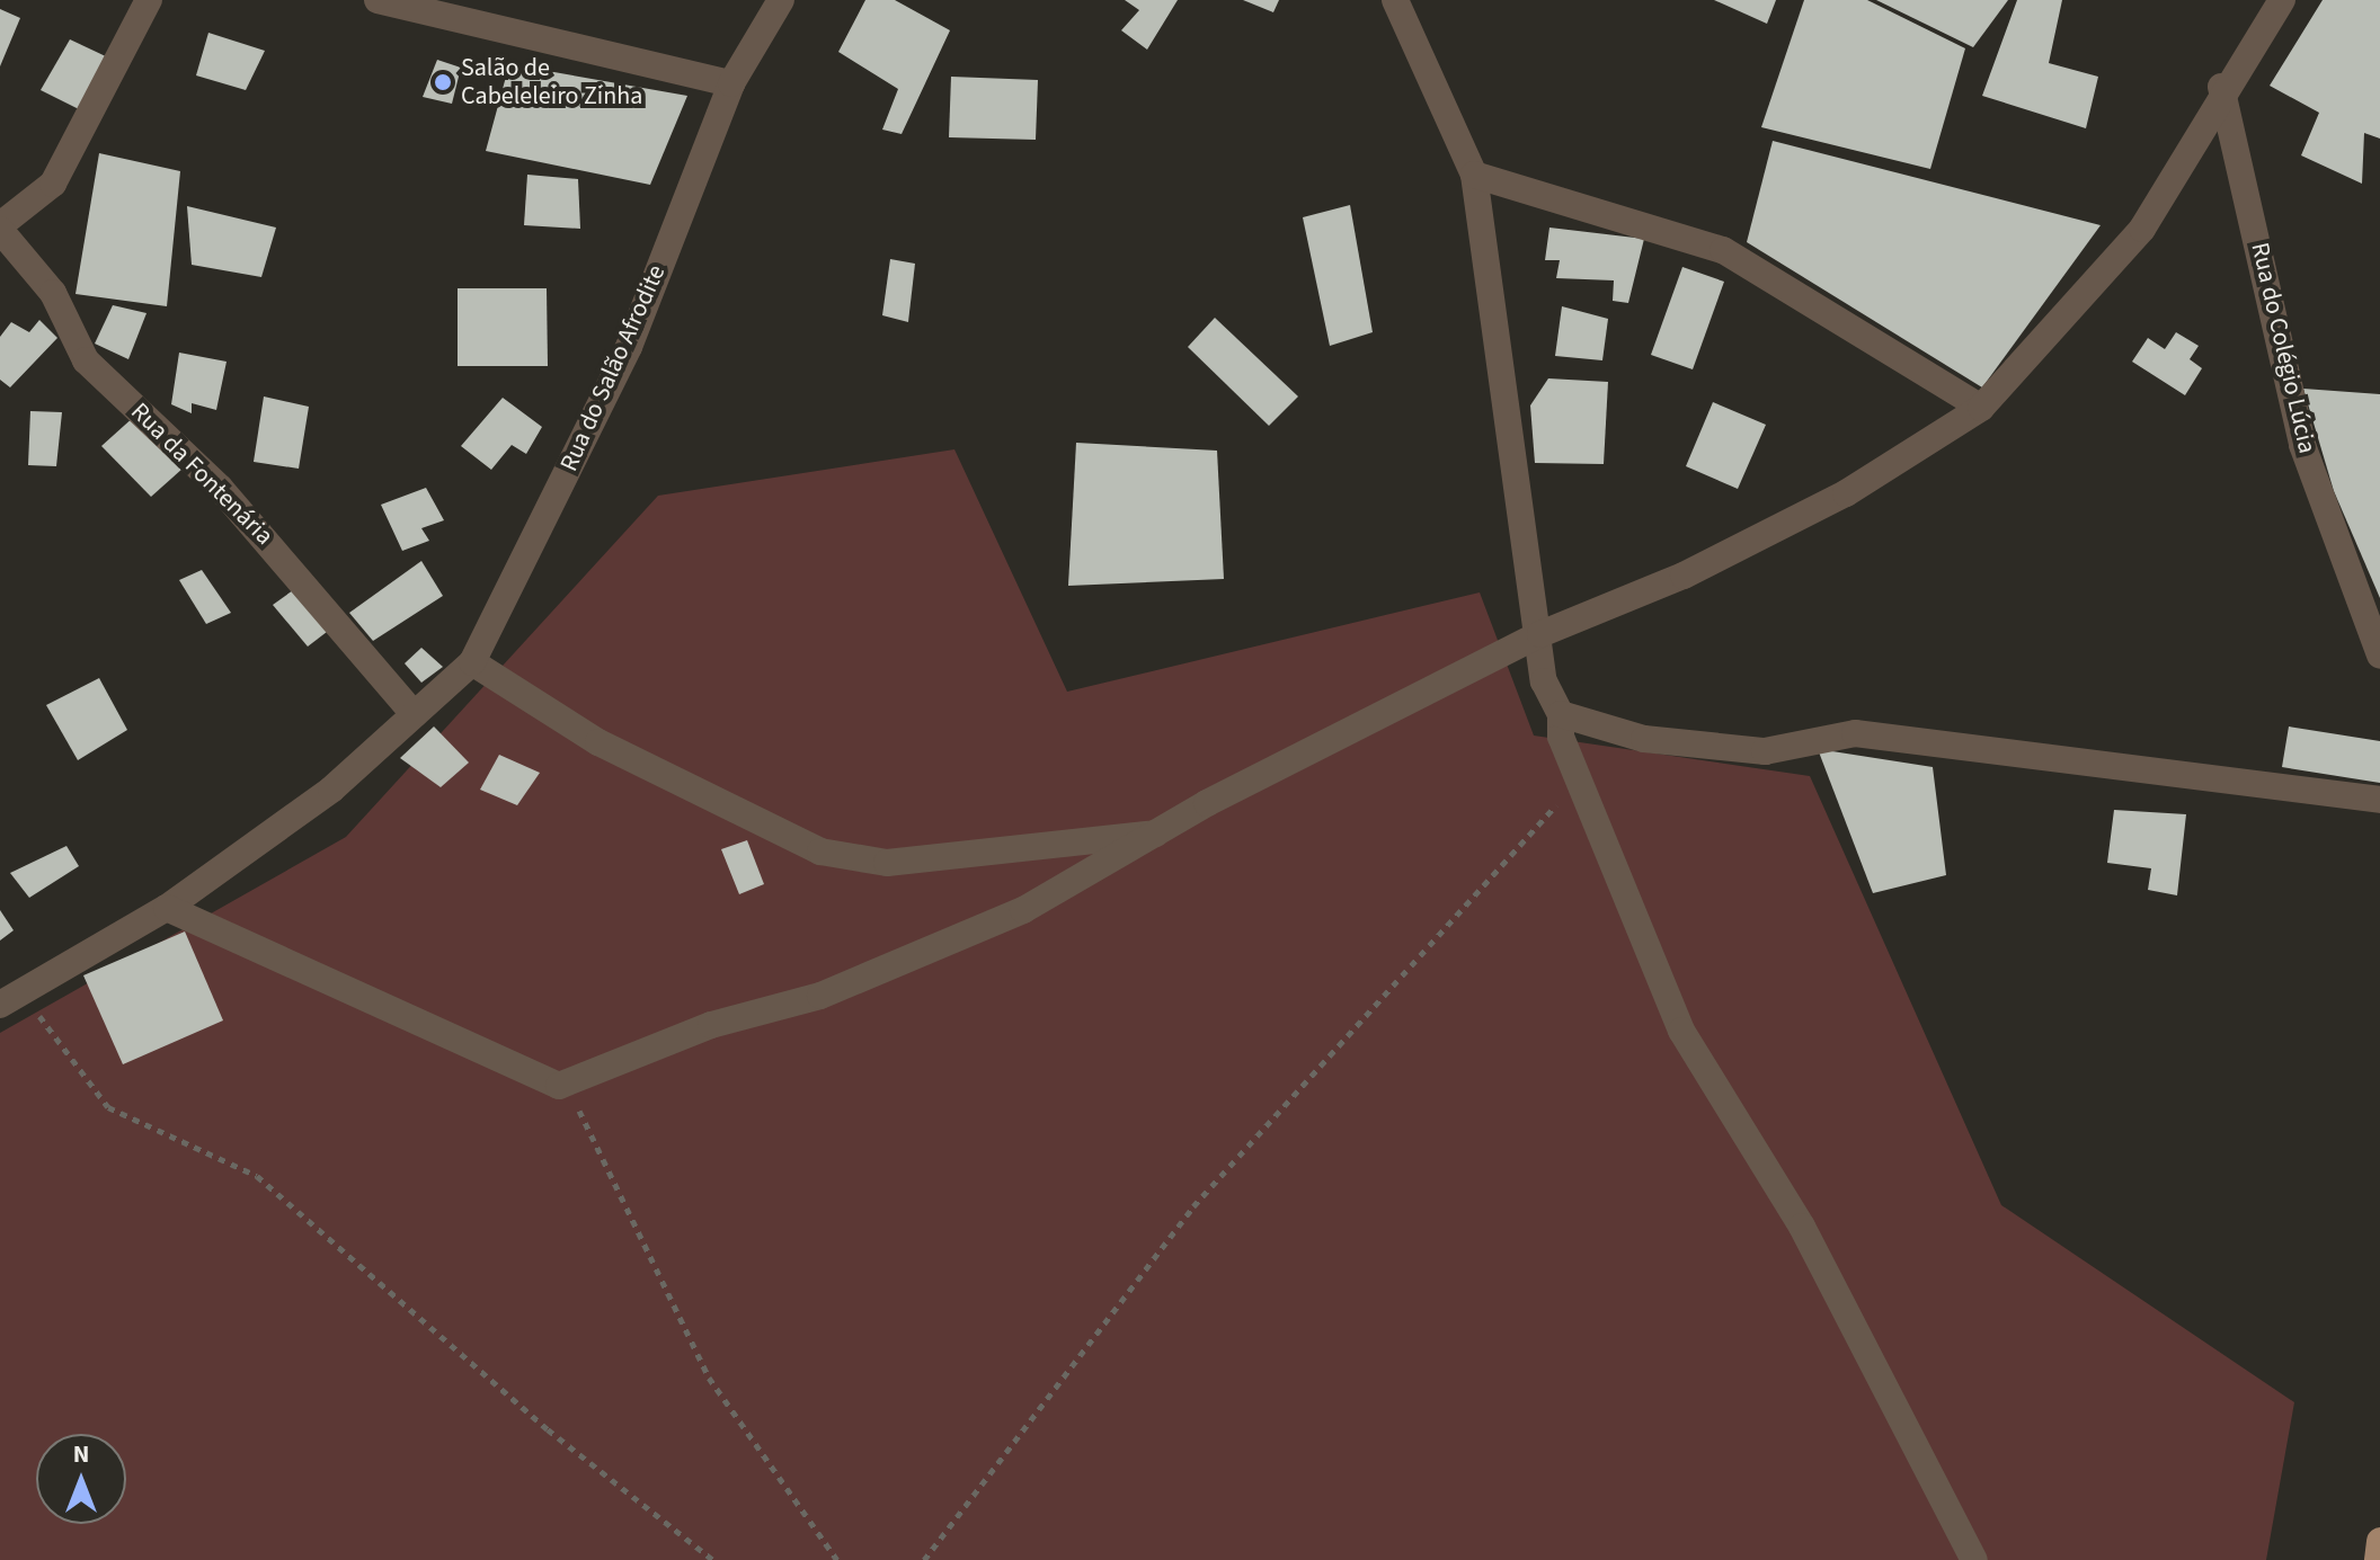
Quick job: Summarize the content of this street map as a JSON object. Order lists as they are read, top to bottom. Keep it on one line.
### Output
{"streets":{"street":["Rua do Colégio Lúcia","Rua do Salão Afrodite","Rua da Fontenária"]},"crossings":[["Rua do Salão Afrodite","Rua da Fontenária"]],"places":["Salão de Cabeleleiro Zinha"],"north":"top"}
